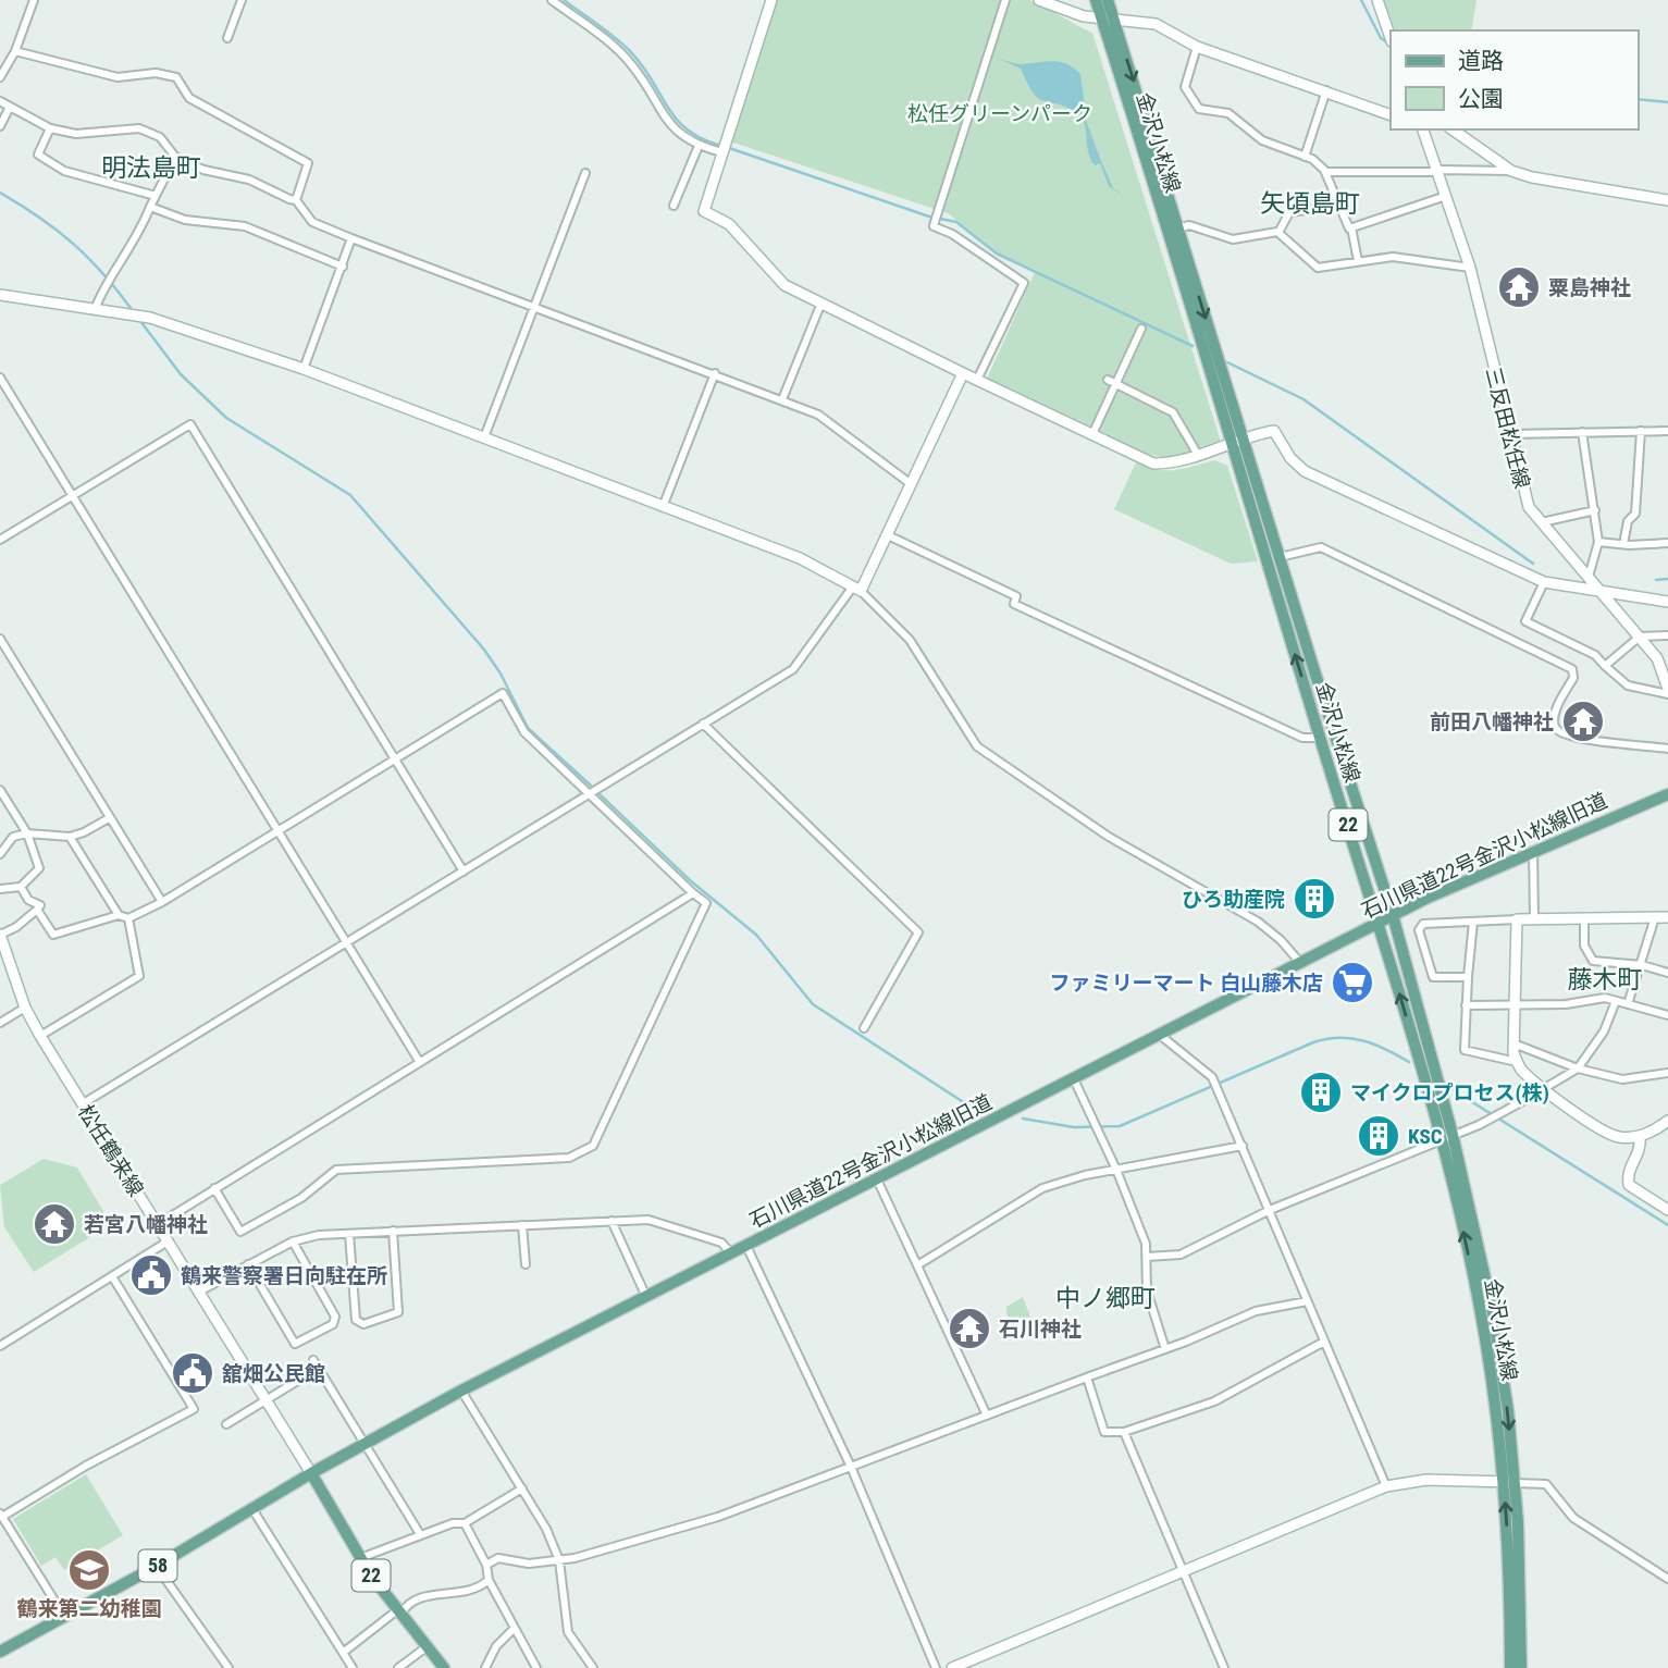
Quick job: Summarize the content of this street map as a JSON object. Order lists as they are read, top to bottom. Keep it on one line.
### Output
{"streets":{"main road":["金沢小松線","22","石川県道22号金沢小松線旧道","58"],"street":["三反田松任線","松任鶴来線"]},"crossings":[["金沢小松線","石川県道22号金沢小松線旧道"],["22","石川県道22号金沢小松線旧道"],["22","松任鶴来線"],["22","58"],["石川県道22号金沢小松線旧道","松任鶴来線"],["石川県道22号金沢小松線旧道","58"],["松任鶴来線","58"]],"districts":["明法島町","矢頃島町","藤木町","中ノ郷町"],"parks":["松任グリーンパーク"],"places":{"temple":["粟島神社","前田八幡神社","若宮八幡神社","石川神社"],"building":["ひろ助産院","マイクロプロセス(株)","KSC"],"supermarket":["ファミリーマート 白山藤木店"],"public building":["鶴来警察署日向駐在所","舘畑公民館"],"school or university":["鶴来第二幼稚園"]},"legend":["道路","公園"]}
